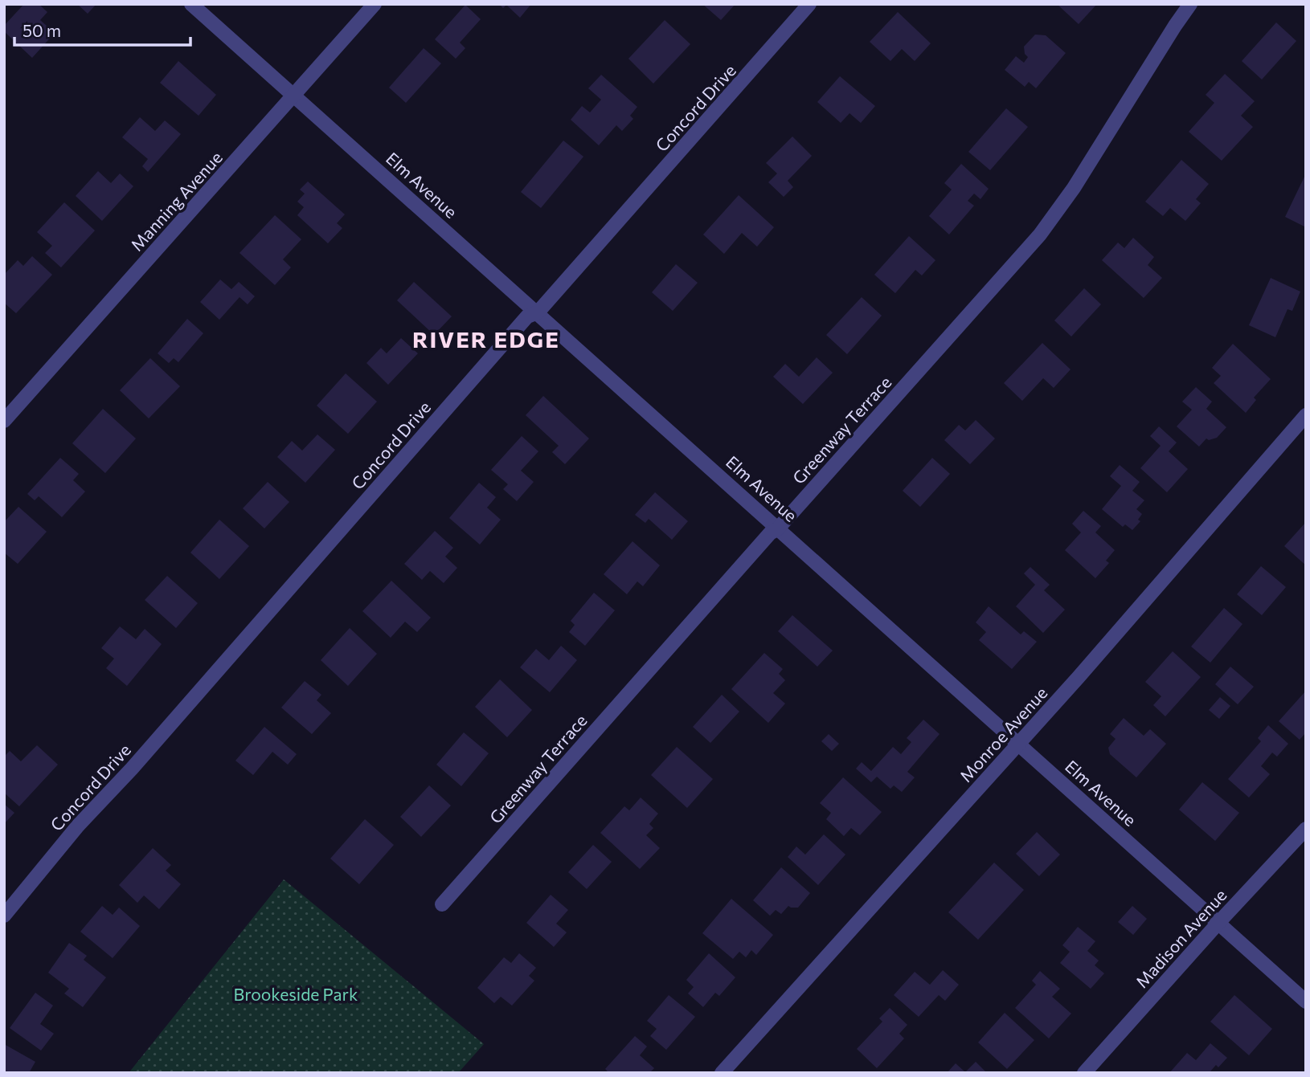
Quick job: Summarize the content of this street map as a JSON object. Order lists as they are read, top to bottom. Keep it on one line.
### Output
{"streets":{"street":["Concord Drive","Elm Avenue","Manning Avenue","Greenway Terrace","Monroe Avenue","Madison Avenue"]},"crossings":[["Concord Drive","Elm Avenue"],["Elm Avenue","Manning Avenue"],["Elm Avenue","Greenway Terrace"],["Elm Avenue","Monroe Avenue"],["Elm Avenue","Madison Avenue"]],"districts":["RIVER EDGE"],"parks":["Brookeside Park"],"scale_bar":"50 m"}
